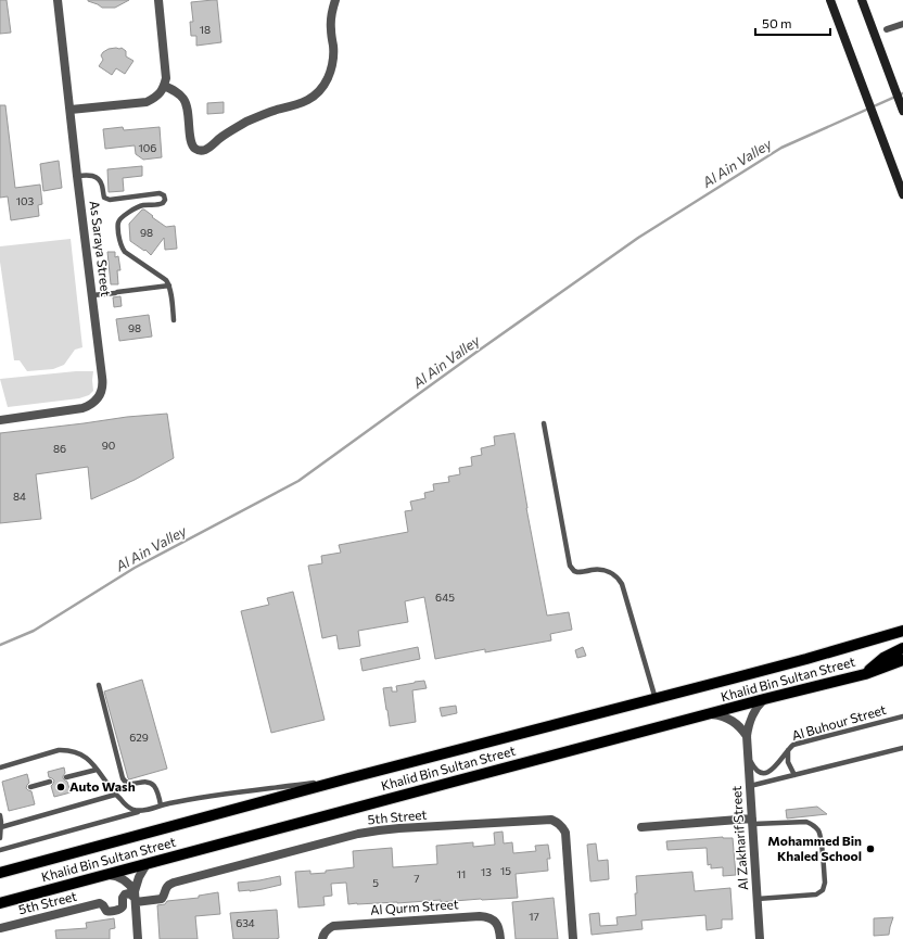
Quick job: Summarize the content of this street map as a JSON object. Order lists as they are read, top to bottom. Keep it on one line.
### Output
{"streets":{"main road":["Khalid Bin Sultan Street"],"street":["As Saraya Street","5th Street","Al Zakharif Street","Al Qurm Street"],"lane":["Al Buhour Street"]},"crossings":[["Khalid Bin Sultan Street","Al Zakharif Street"],["Al Buhour Street","Al Zakharif Street"]],"water":["Al Ain Valley"],"places":["Auto Wash","Mohammed Bin Khaled School"],"house_numbers":["18","106","103","98","98","90","86","84","645","629","15","13","11","7","5","17","634"],"scale_bar":"50 m"}
